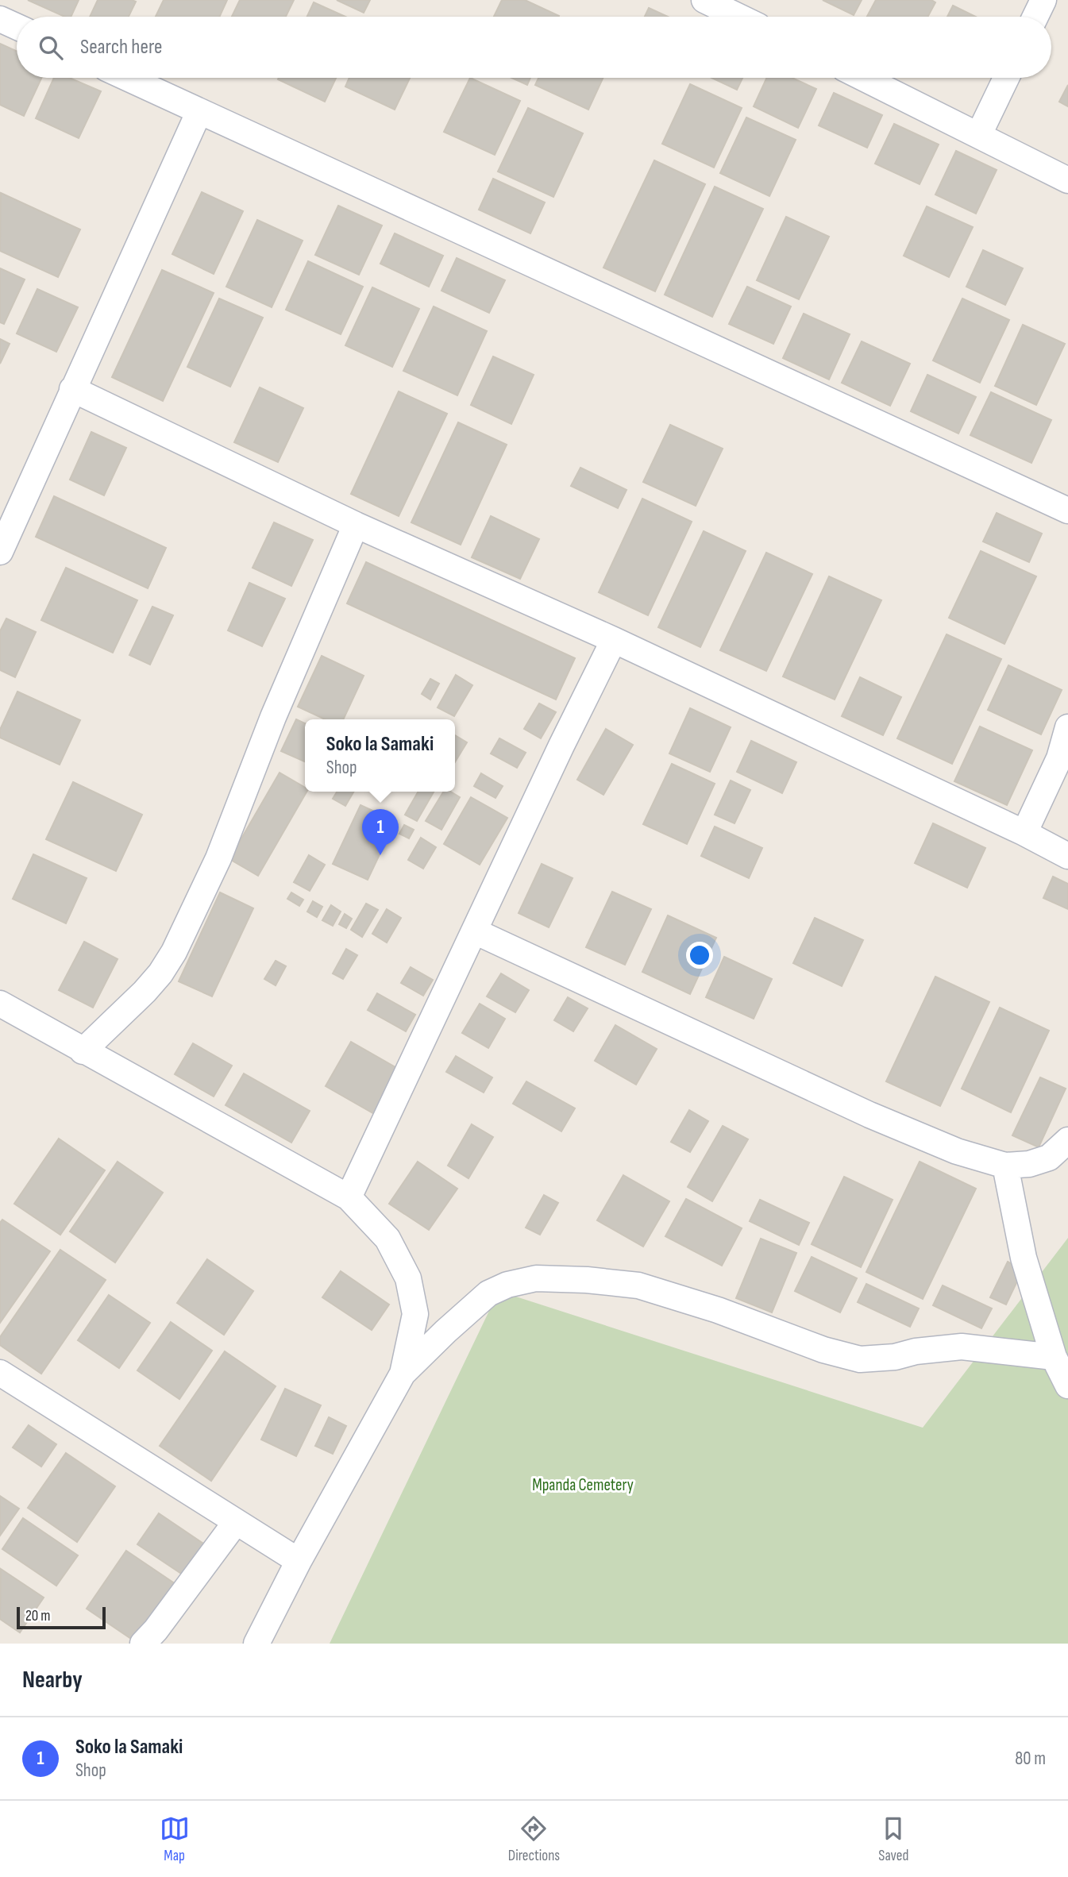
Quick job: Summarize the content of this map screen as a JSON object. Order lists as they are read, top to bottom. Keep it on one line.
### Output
{"parks":["Mpanda Cemetery"],"scale_bar":"20 m","page":{"search":"Search here","popup":["Soko la Samaki","Shop"],"pins":"1","scale":"20 m","heading":"Nearby","list":[{"mark":"1","name":"Soko la Samaki","note":"Shop","value":"80 m"}],"nav":["Map","Directions","Saved"]}}
